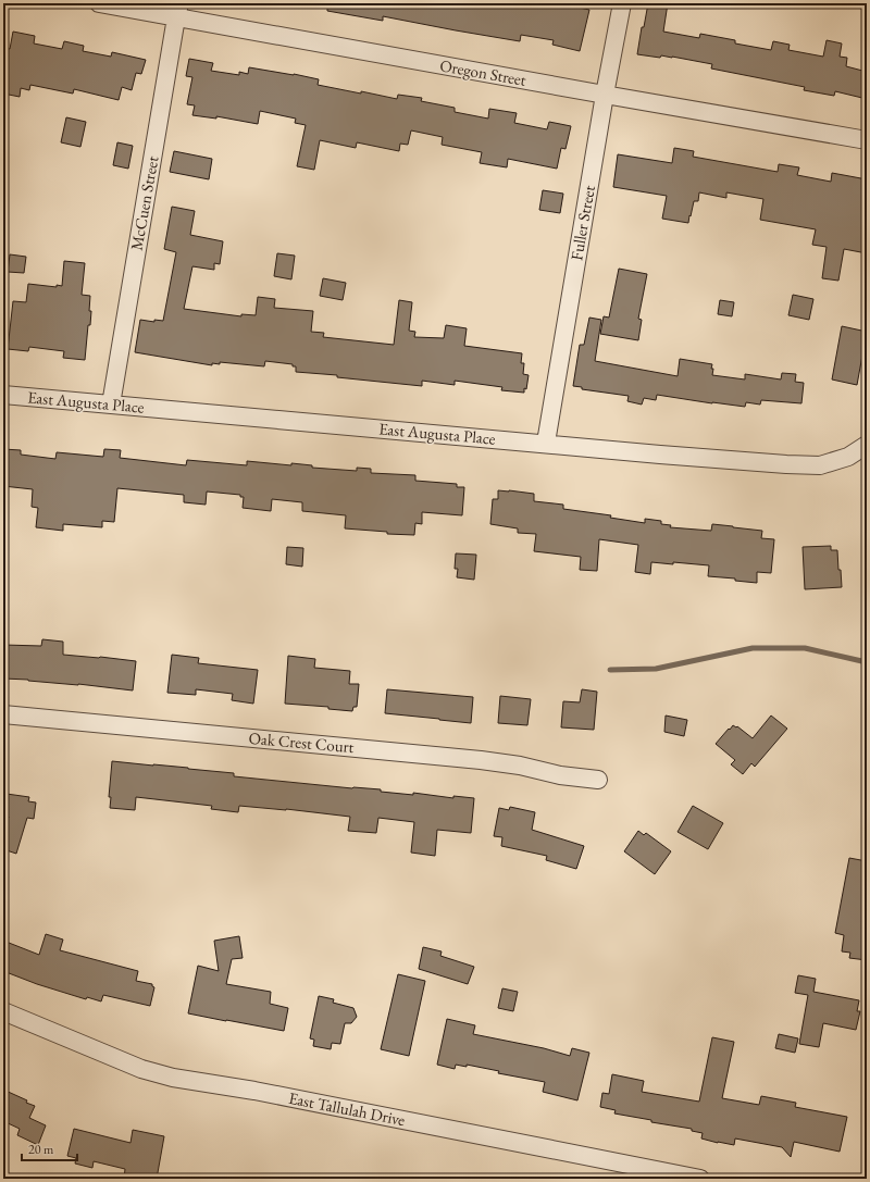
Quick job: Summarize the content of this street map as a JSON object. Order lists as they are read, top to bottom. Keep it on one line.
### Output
{"streets":{"street":["Oregon Street","McCuen Street","Fuller Street","East Augusta Place","Oak Crest Court","East Tallulah Drive"]},"crossings":[["Oregon Street","McCuen Street"],["Oregon Street","Fuller Street"],["McCuen Street","East Augusta Place"],["Fuller Street","East Augusta Place"]],"scale_bar":"20 m"}
